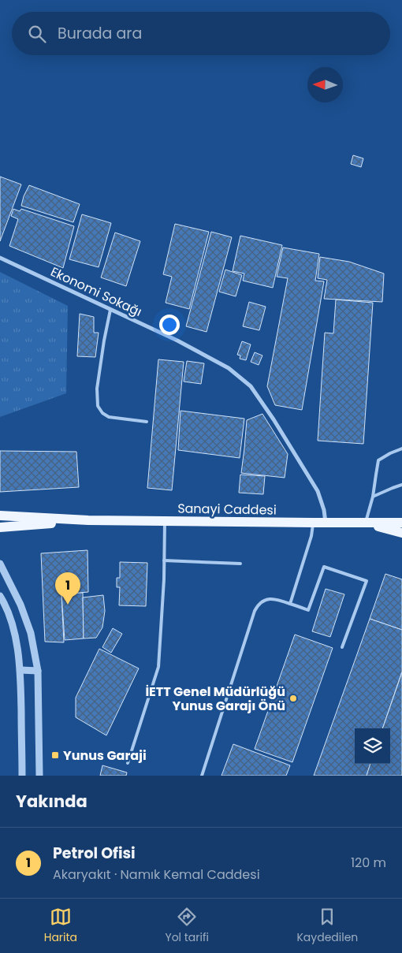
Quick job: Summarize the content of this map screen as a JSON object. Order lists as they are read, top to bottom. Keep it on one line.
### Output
{"streets":{"main road":["Sanayi Caddesi"],"street":["Ekonomi Sokağı"]},"crossings":[["Ekonomi Sokağı","Sanayi Caddesi"]],"places":{"other":["İETT Genel Müdürlüğü Yunus Garajı Önü"],"transit":["Yunus Garaji"]},"north":"left","page":{"search":"Burada ara","pins":"1","heading":"Yakında","list":[{"mark":"1","name":"Petrol Ofisi","note":"Akaryakıt · Namık Kemal Caddesi","value":"120 m"}],"nav":["Harita","Yol tarifi","Kaydedilen"]}}
